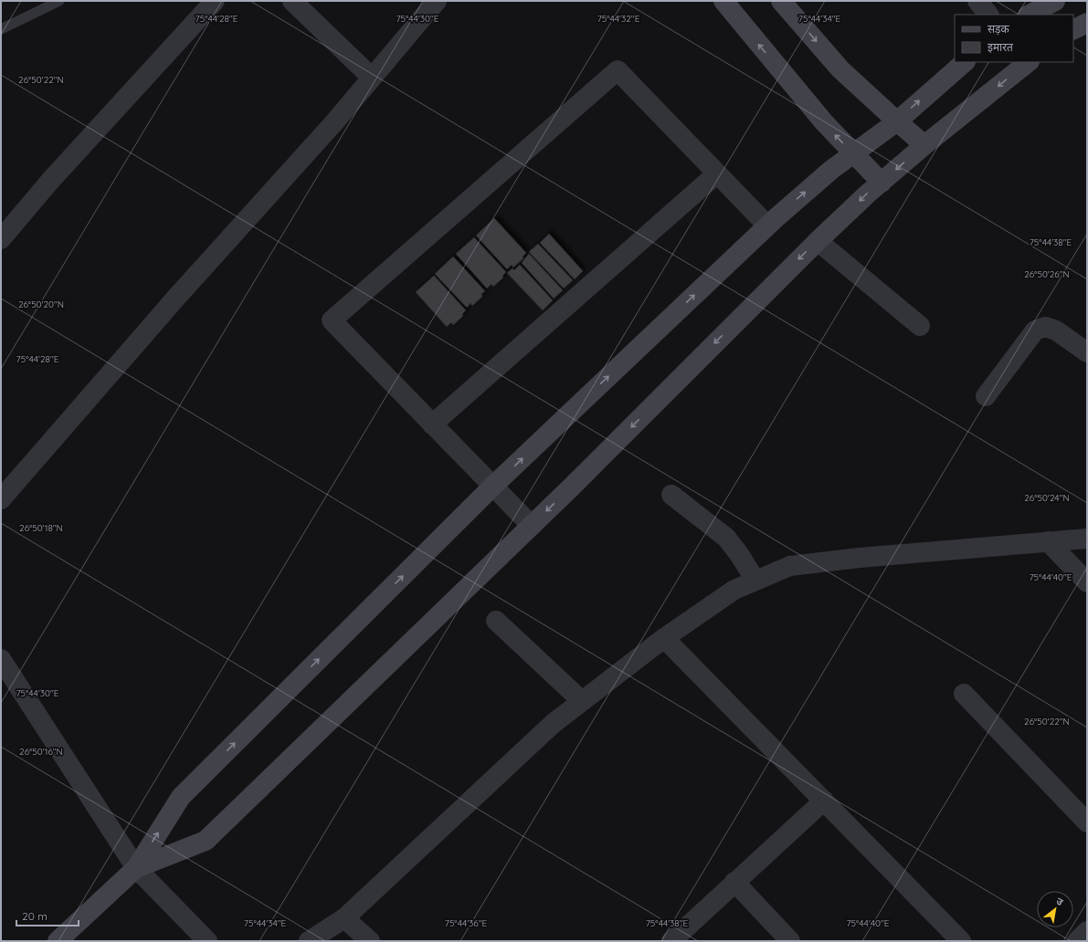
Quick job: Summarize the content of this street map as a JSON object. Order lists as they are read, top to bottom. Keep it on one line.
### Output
{"legend":["सड़क","इमारत"],"scale_bar":"20 m","north":"top right","coordinates":["75°44'28\"E","75°44'30\"E","75°44'32\"E","75°44'34\"E","26°50'22\"N","75°44'38\"E","26°50'26\"N","26°50'20\"N","26°50'24\"N","26°50'18\"N","75°44'40\"E","26°50'16\"N","75°44'36\"E"]}
